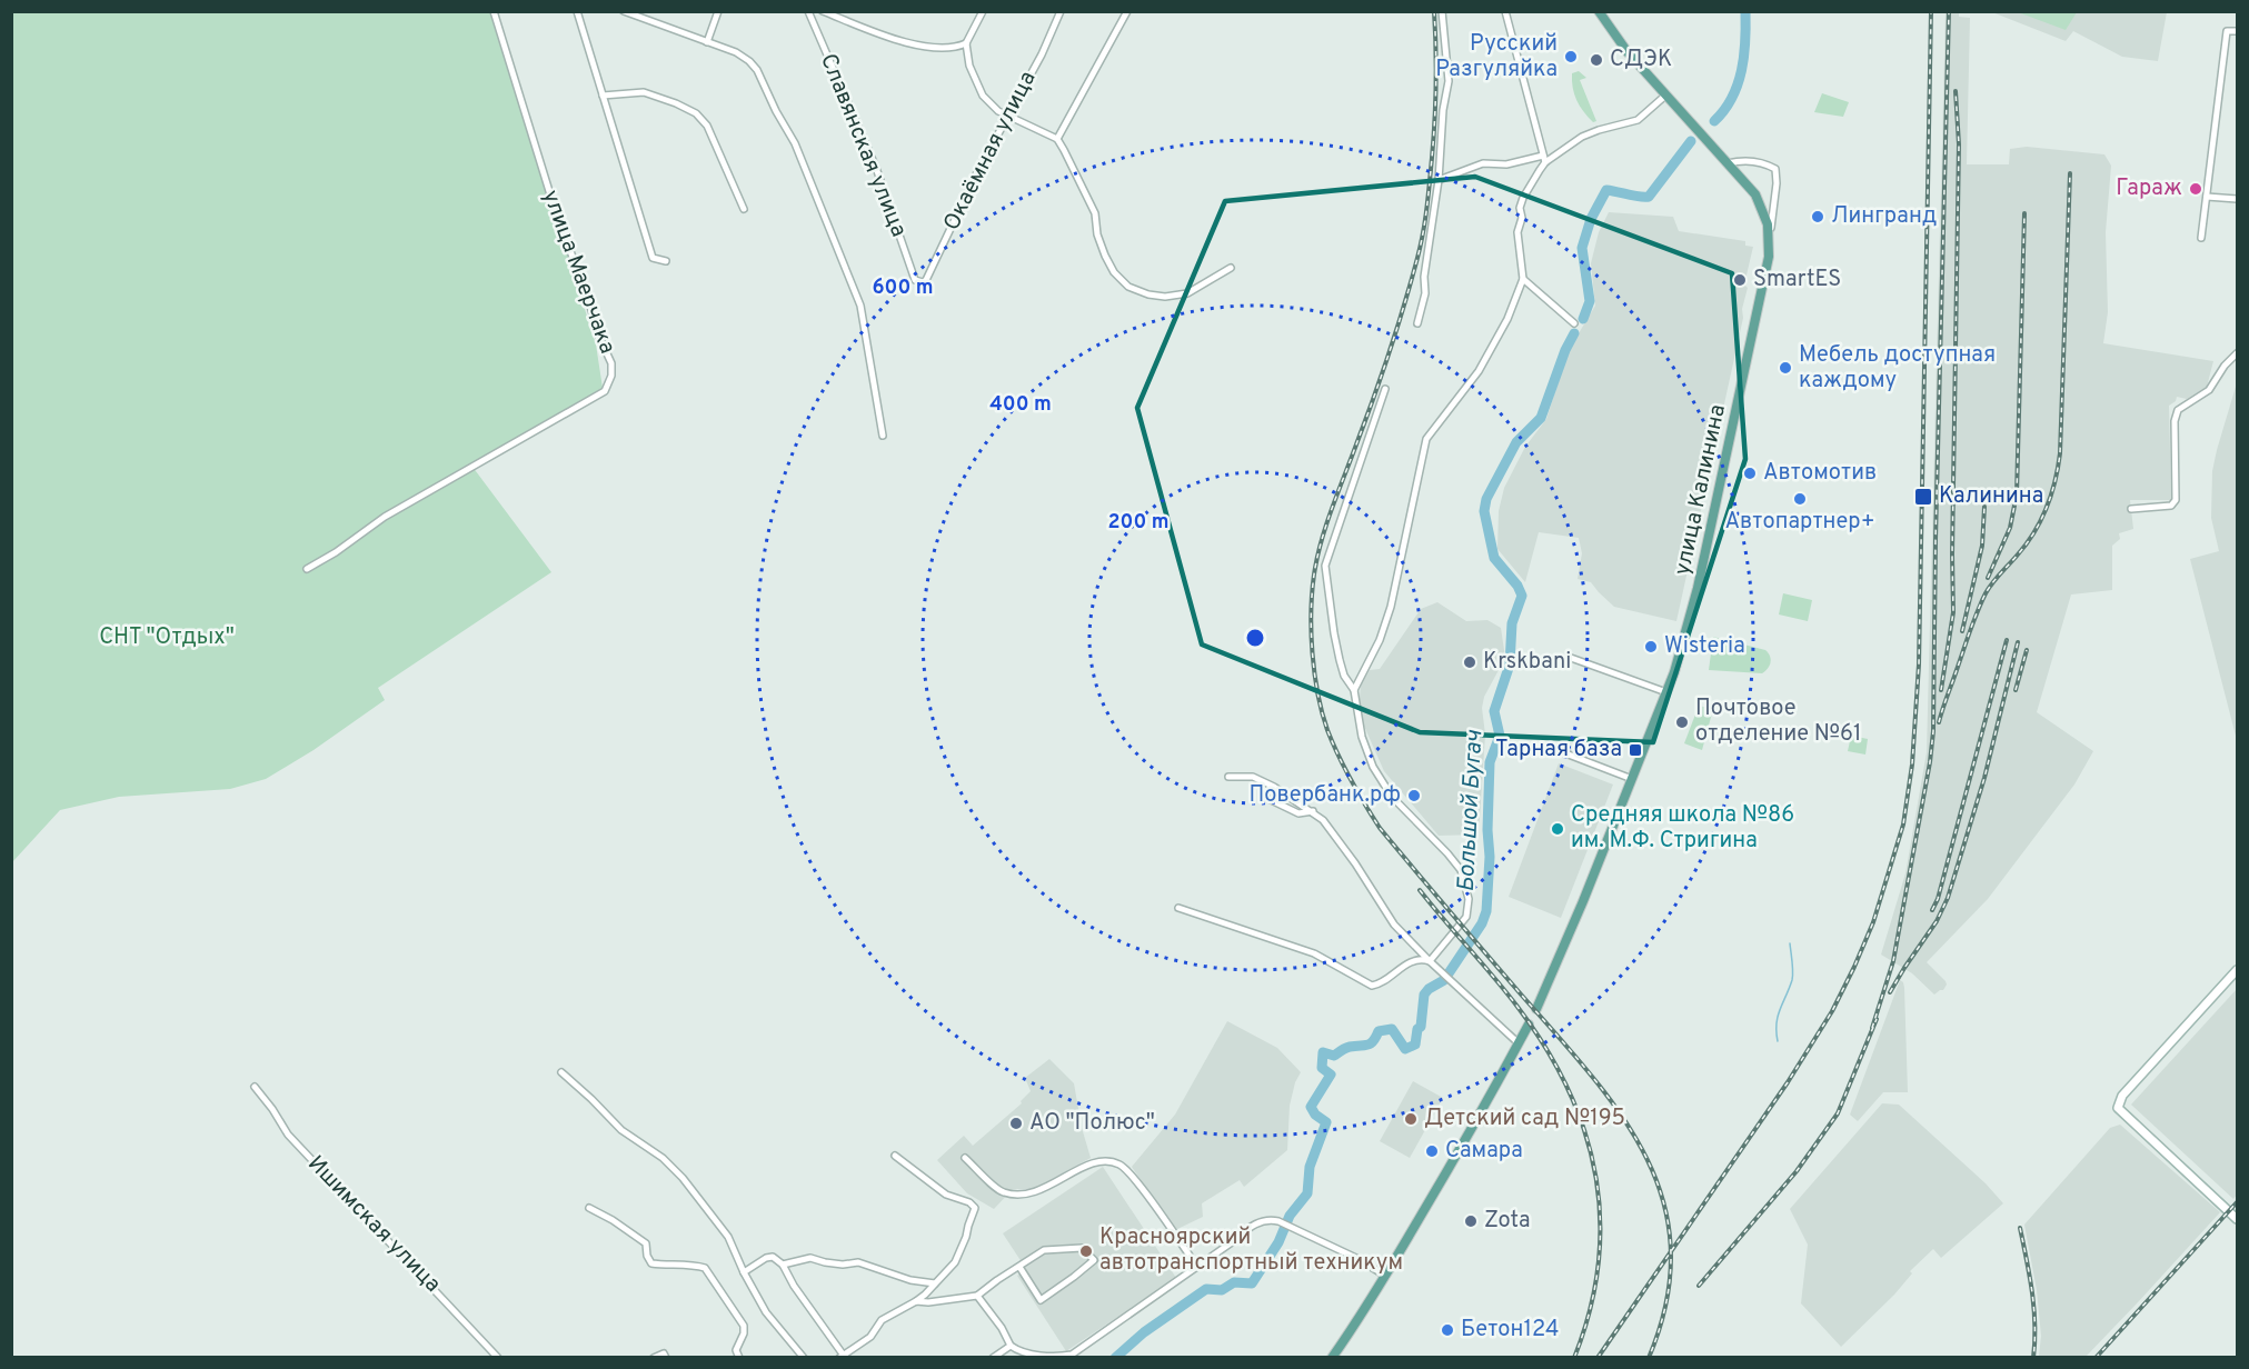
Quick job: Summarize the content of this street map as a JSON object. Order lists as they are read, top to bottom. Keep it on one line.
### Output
{"streets":{"main road":["улица Калинина"],"street":["Славянская улица","Окаёмная улица","улица Маерчака","Ишимская улица"]},"crossings":[["Славянская улица","Окаёмная улица"]],"water":["Большой Бугач"],"parks":["СНТ \"Отдых\""],"places":{"other":["Русский Разгуляйка","СДЭК","Гараж","Лингранд","SmartES","Мебель доступная каждому","Автомотив","Автопартнер+","Wisteria","Krskbani","Почтовое отделение №61","Повербанк.рф","Средняя школа №86 им. М.Ф. Стригина","Детский сад №195","АО \"Полюс\"","Самара","Zota","Красноярский автотранспортный техникум","Бетон124"],"transit":["Калинина","Тарная база"]},"rings":["600 m","400 m","200 m"]}
